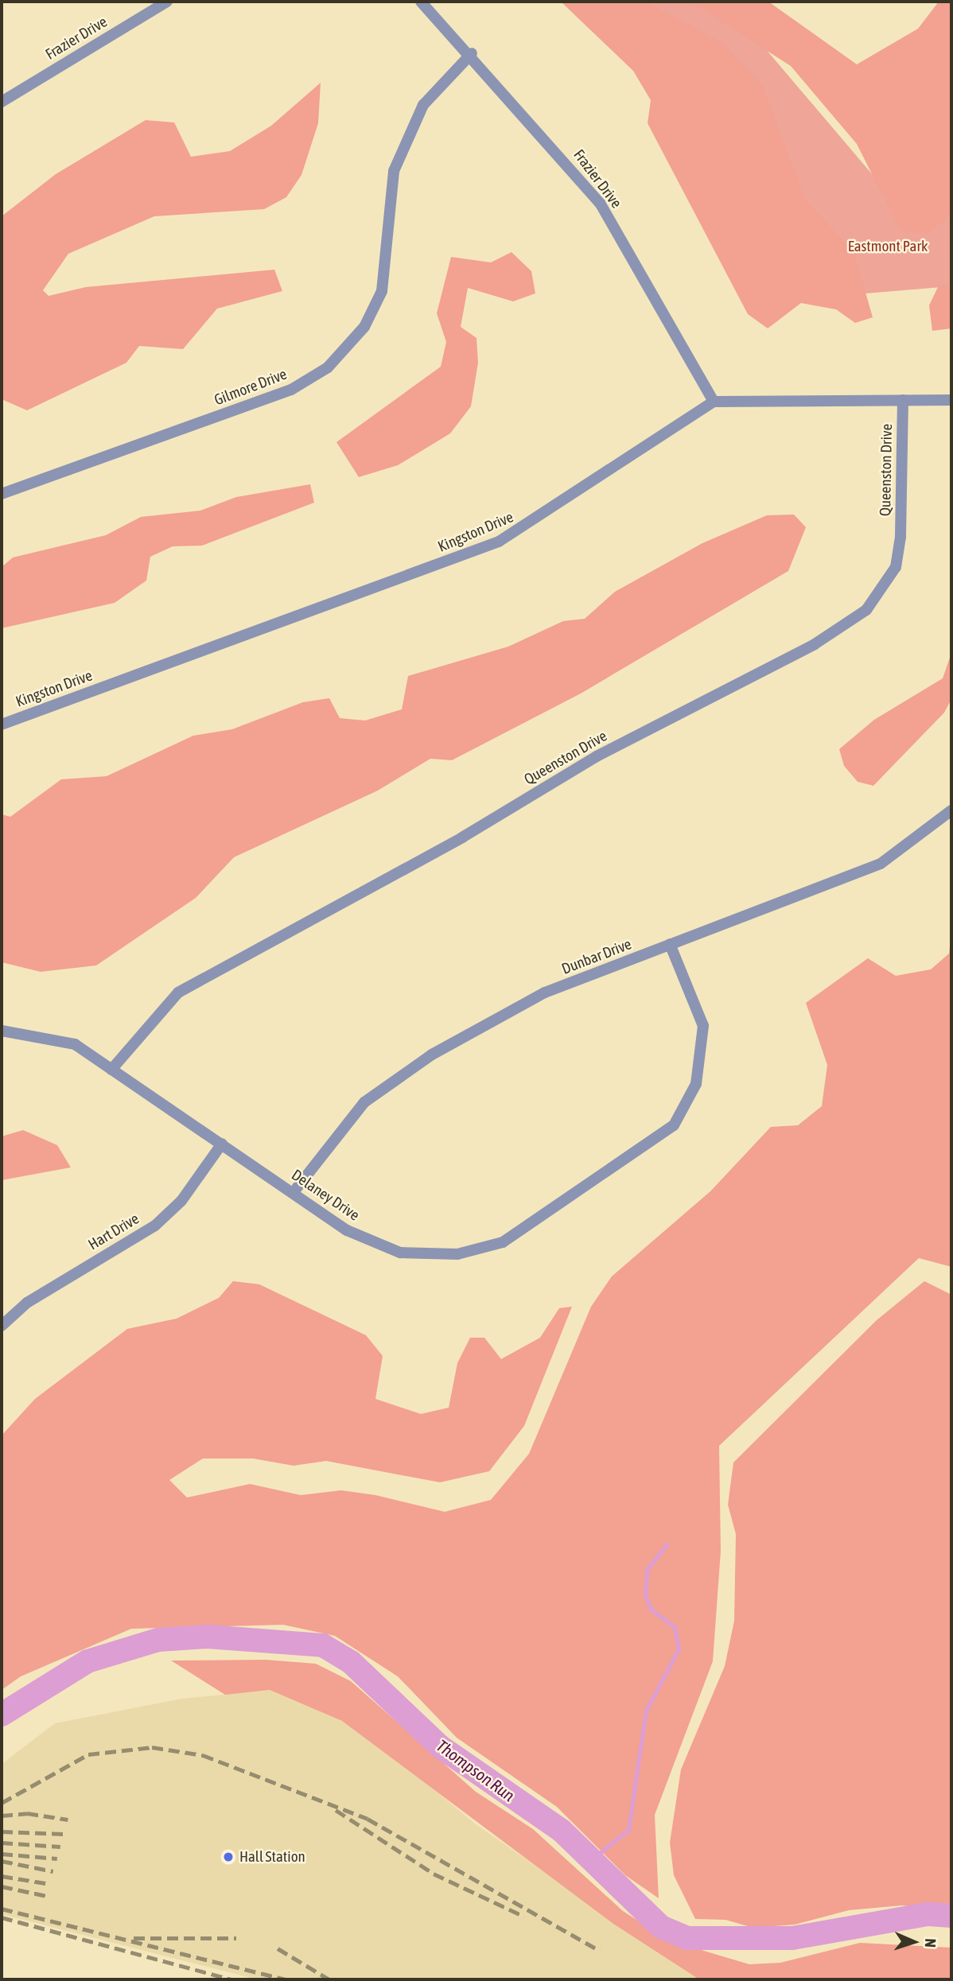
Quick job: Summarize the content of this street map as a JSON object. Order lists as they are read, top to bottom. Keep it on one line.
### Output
{"streets":{"street":["Frazier Drive","Gilmore Drive","Queenston Drive","Kingston Drive","Dunbar Drive","Delaney Drive","Hart Drive"]},"crossings":[["Frazier Drive","Gilmore Drive"],["Frazier Drive","Kingston Drive"],["Queenston Drive","Delaney Drive"],["Dunbar Drive","Delaney Drive"],["Delaney Drive","Hart Drive"]],"water":["Thompson Run"],"parks":["Eastmont Park"],"places":["Hall Station"],"north":"right"}
